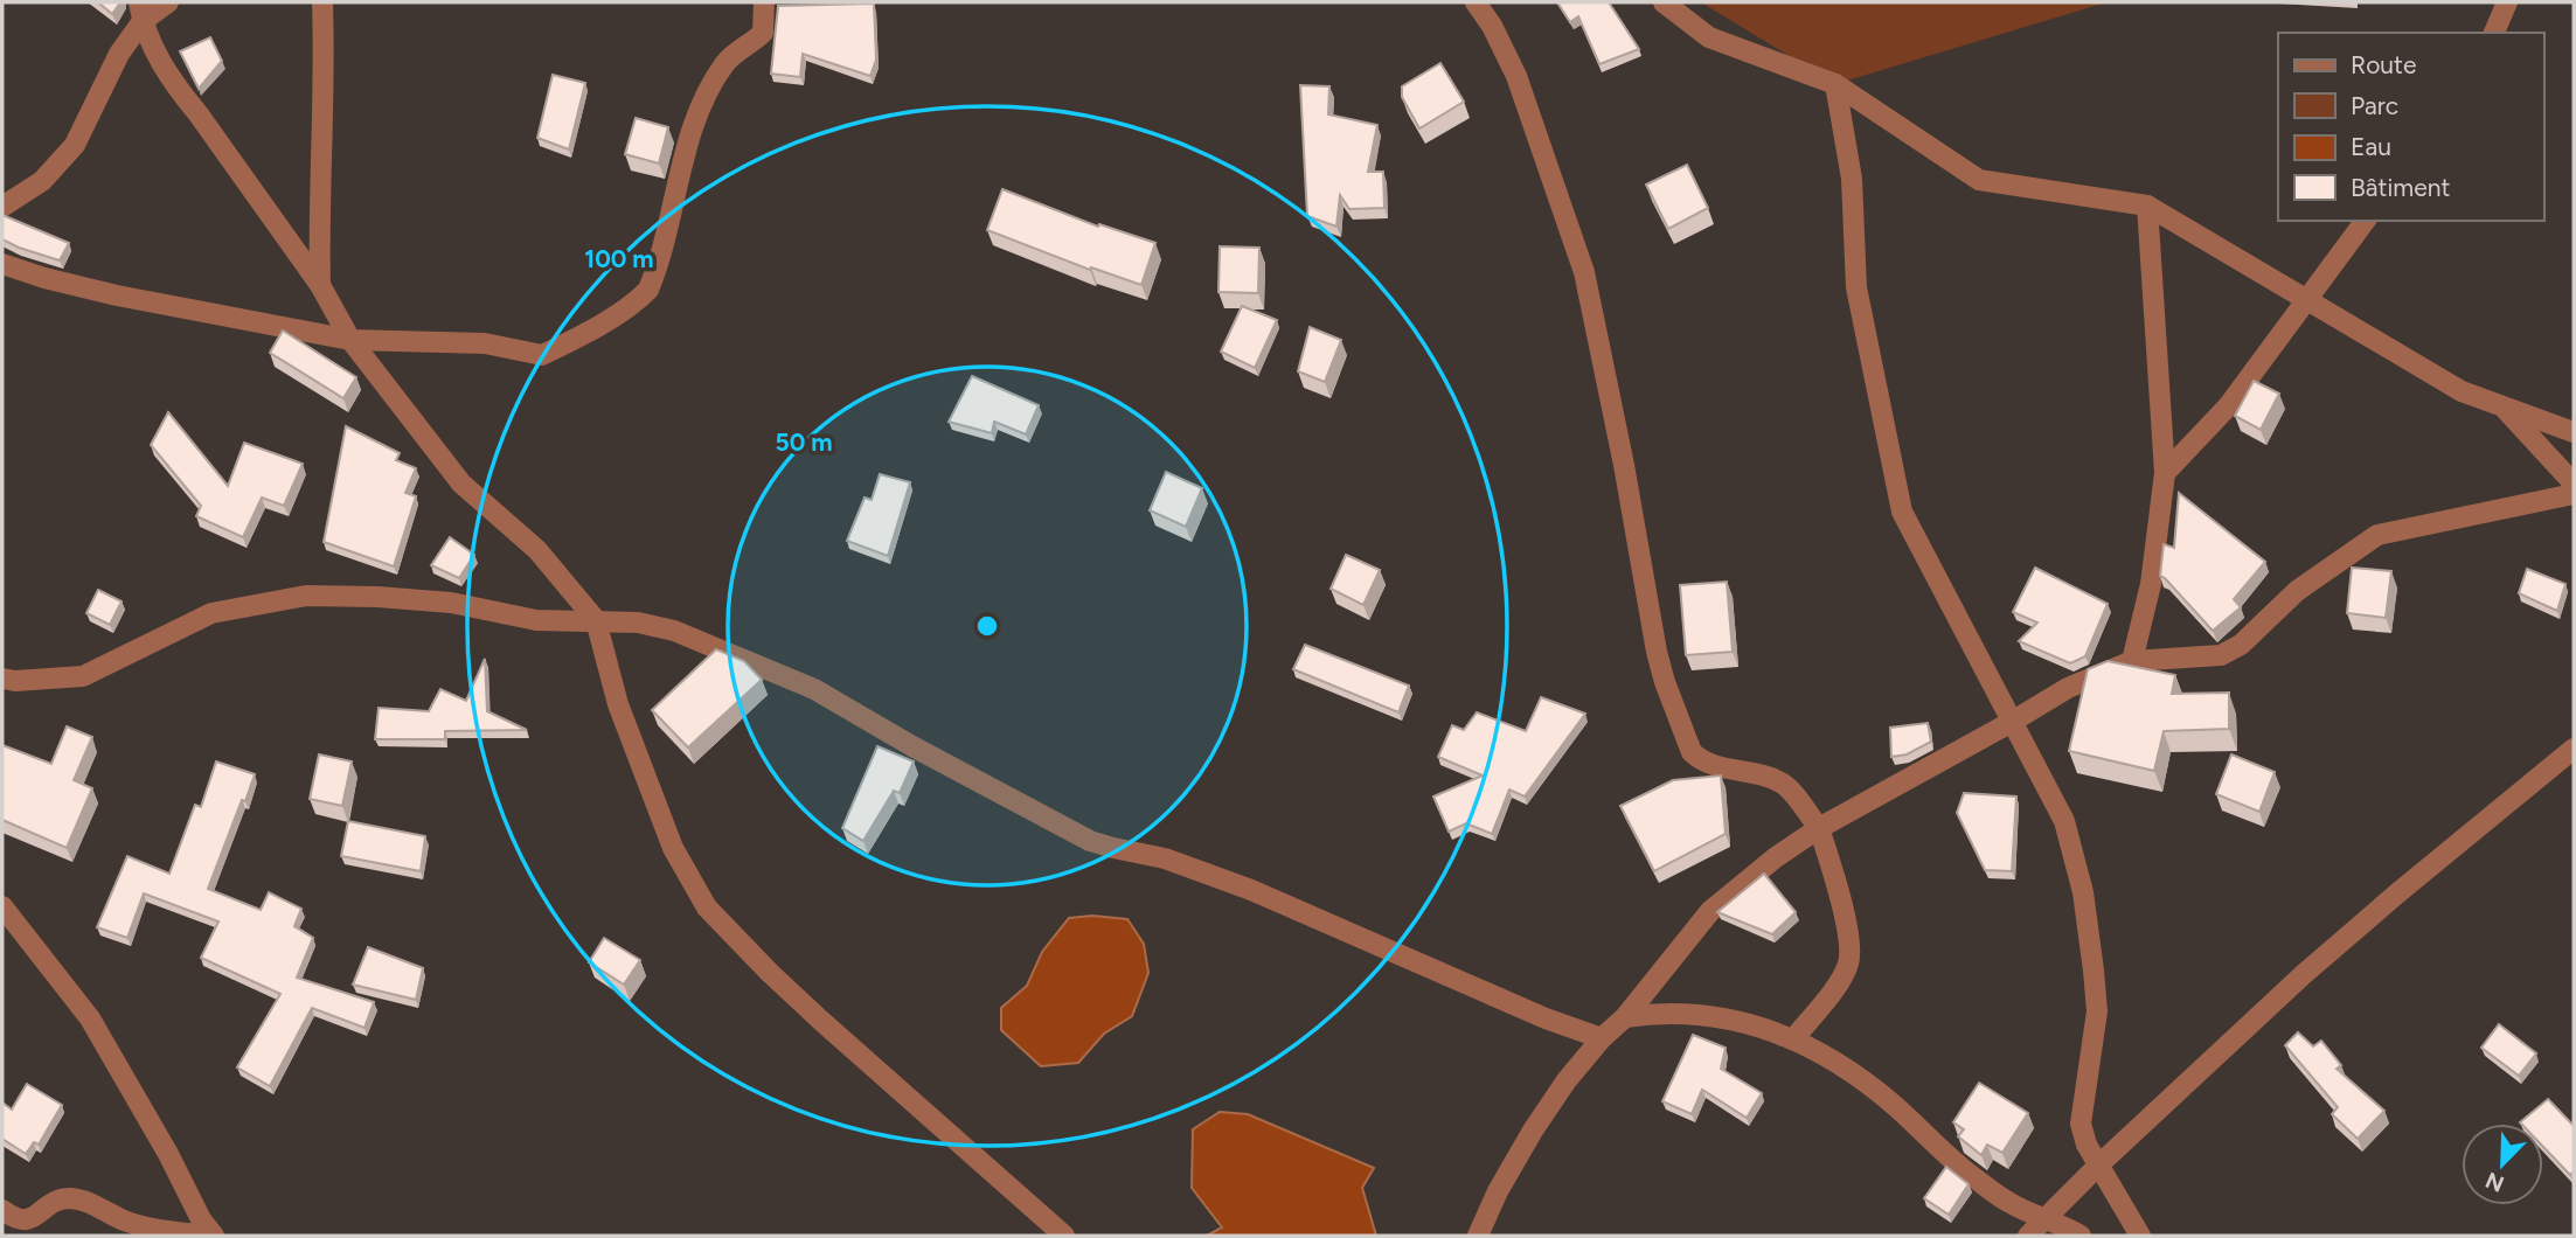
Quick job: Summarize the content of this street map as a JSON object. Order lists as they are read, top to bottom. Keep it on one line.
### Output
{"legend":["Route","Parc","Eau","Bâtiment"],"north":"bottom left","rings":["100 m","50 m"]}
